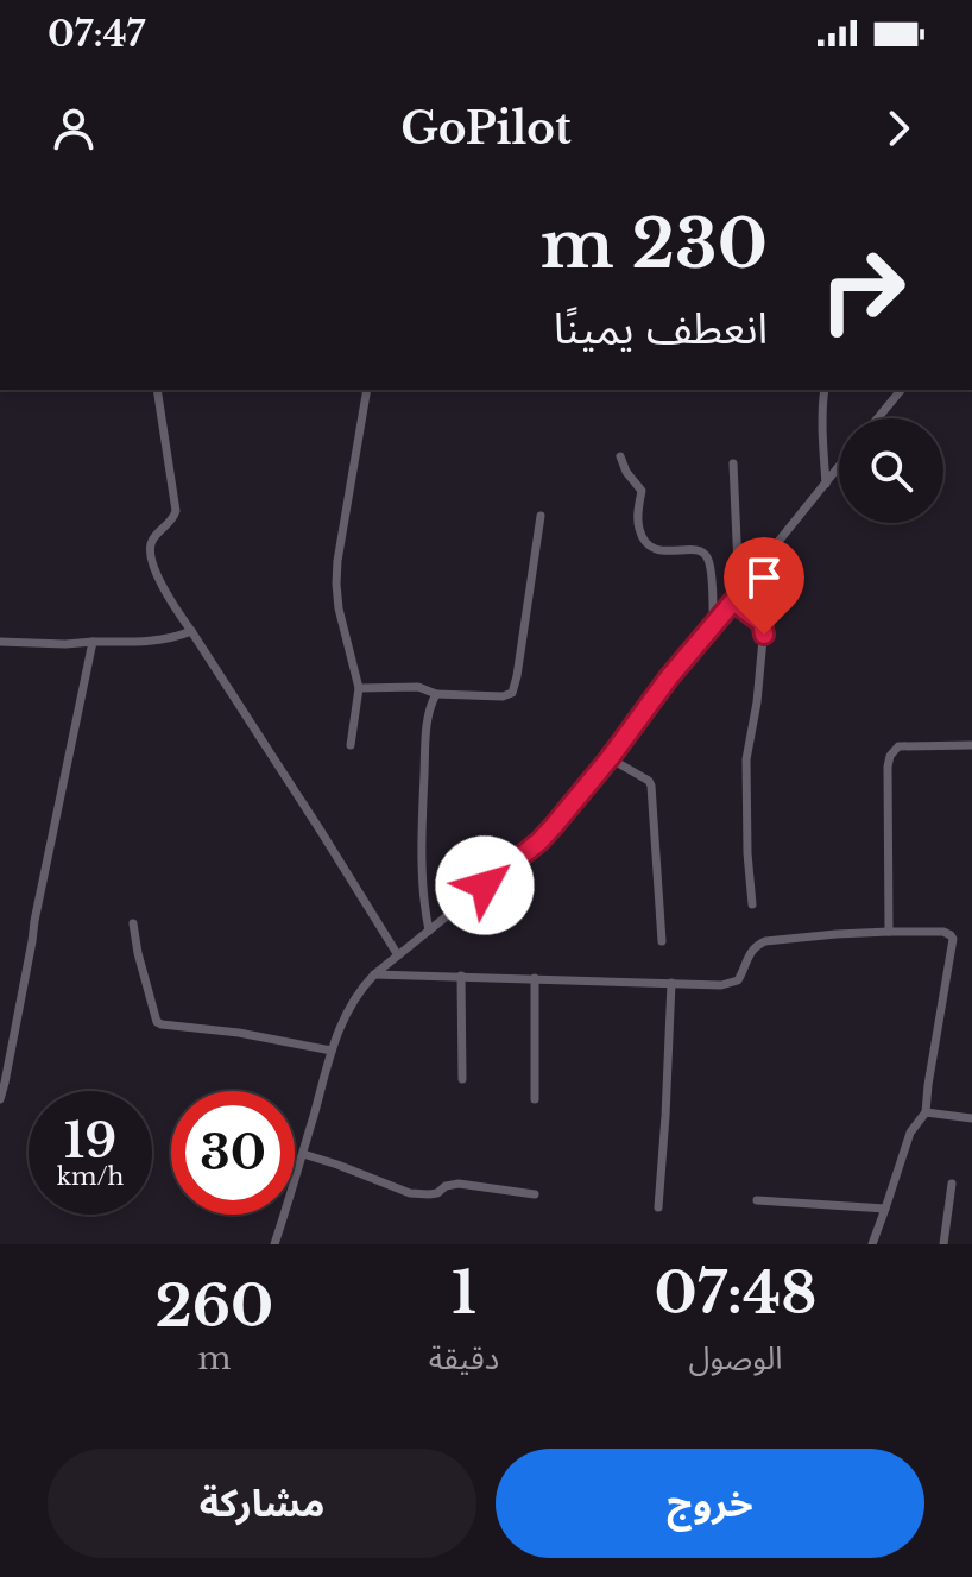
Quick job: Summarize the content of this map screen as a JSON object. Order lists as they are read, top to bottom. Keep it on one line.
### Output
{"page":{"status":"07:47","header":"GoPilot","turn":["230 m","انعطف يمينًا"],"speed":"19 km/h","limit":"30","eta":["07:48","الوصول","1","دقيقة","260","m"],"buttons":["خروج","مشاركة"]}}
